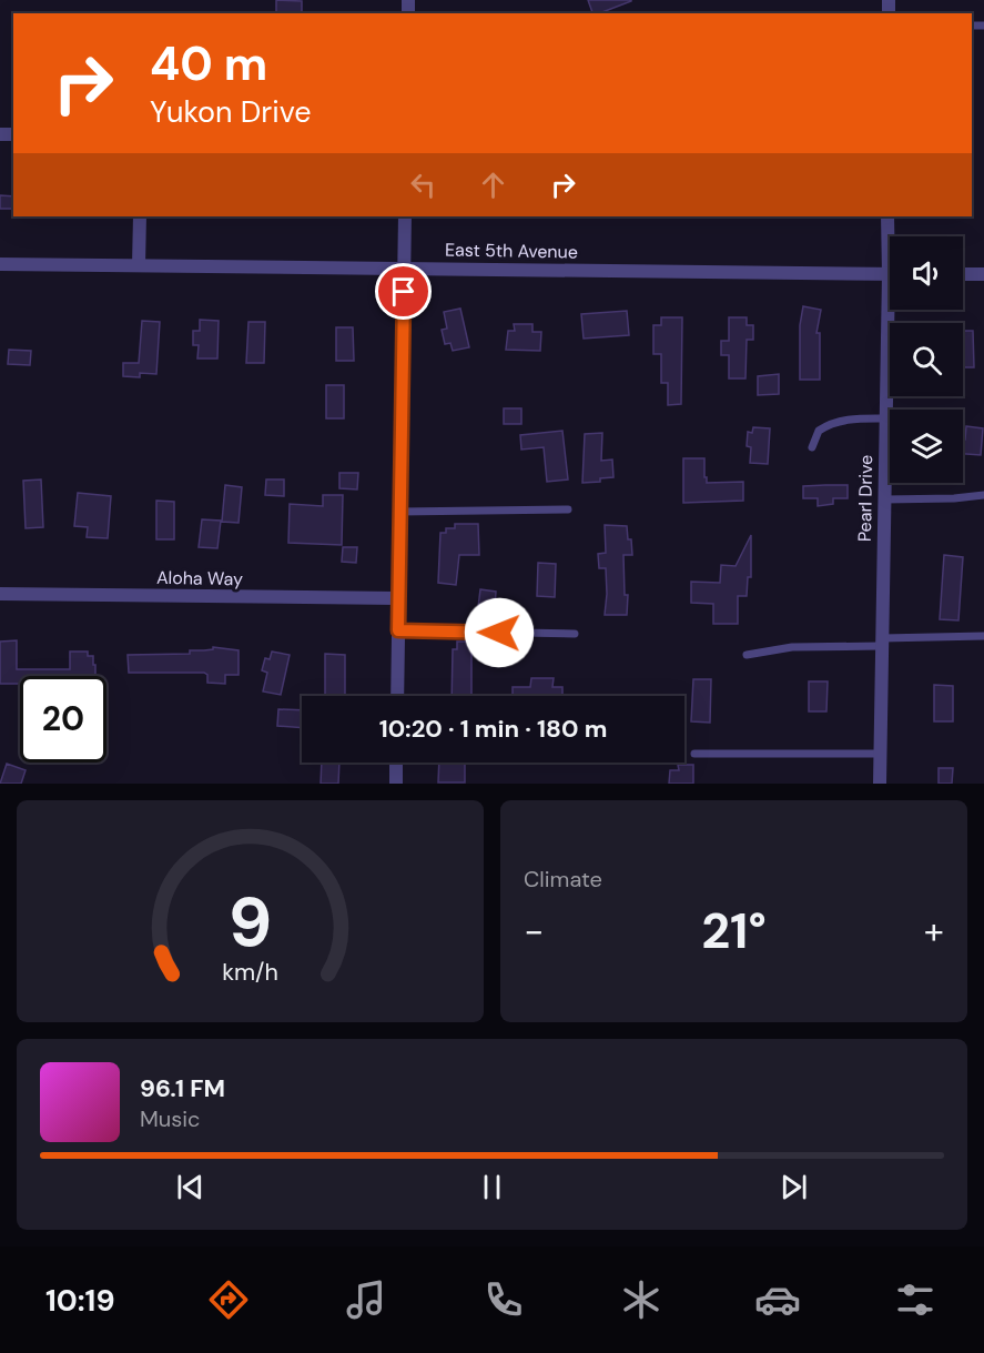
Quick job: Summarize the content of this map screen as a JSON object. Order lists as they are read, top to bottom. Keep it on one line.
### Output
{"streets":{"street":["East 5th Avenue","Pearl Drive","Aloha Way"]},"page":{"turn":["40 m","Yukon Drive"],"limit":"20","trip":"10:20 · 1 min · 180 m","tile":"Climate","heat":["−","21°","+"],"song":["96.1 FM","Music"],"tabs":"10:19","gauge":["9","km/h"]}}
